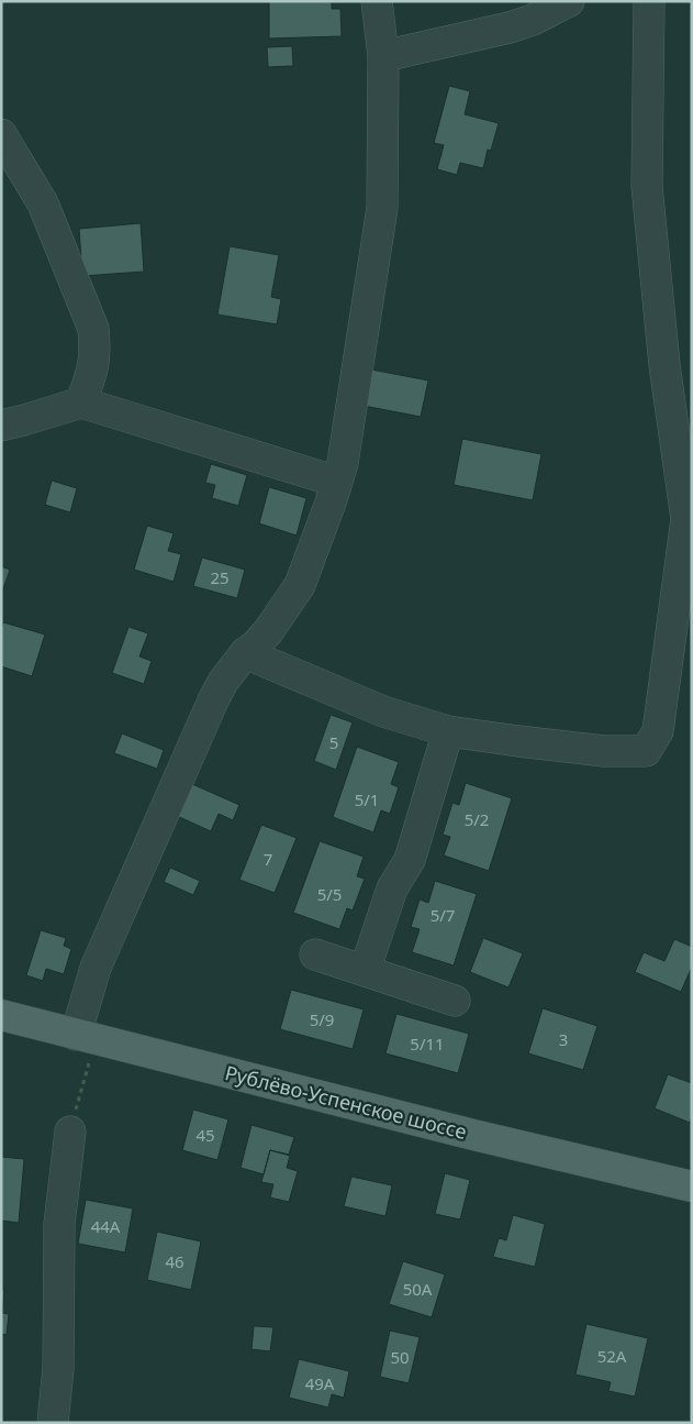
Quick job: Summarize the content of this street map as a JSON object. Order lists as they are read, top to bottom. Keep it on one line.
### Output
{"streets":{"main road":["Рублёво-Успенское шоссе"]},"house_numbers":["25","5","5/1","5/2","7","5/5","5/7","5/9","3","5/11","45","44А","46","50А","52А","50","49А"]}
